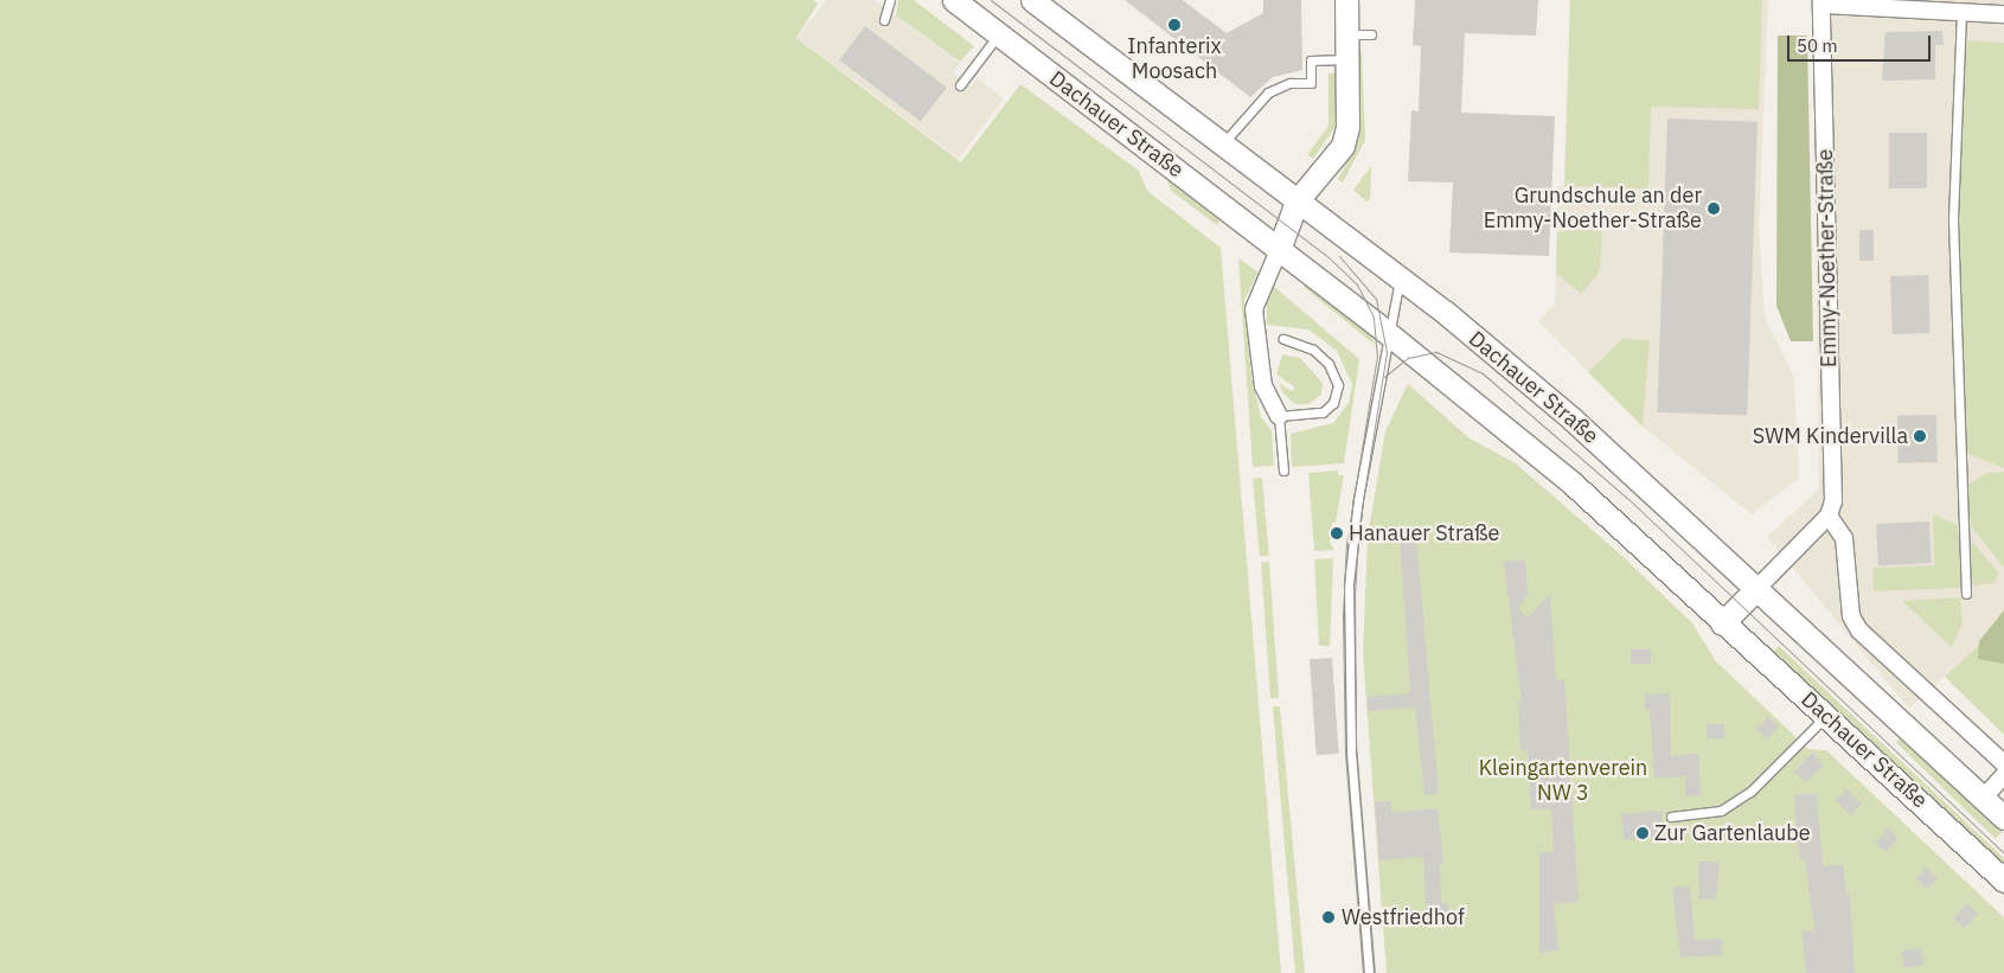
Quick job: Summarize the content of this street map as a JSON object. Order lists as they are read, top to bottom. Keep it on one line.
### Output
{"streets":{"main road":["Dachauer Straße"],"street":["Emmy-Noether-Straße"]},"parks":["Kleingartenverein NW 3"],"places":["Infanterix Moosach","Grundschule an der Emmy-Noether-Straße","SWM Kindervilla","Hanauer Straße","Zur Gartenlaube","Westfriedhof"],"scale_bar":"50 m"}
